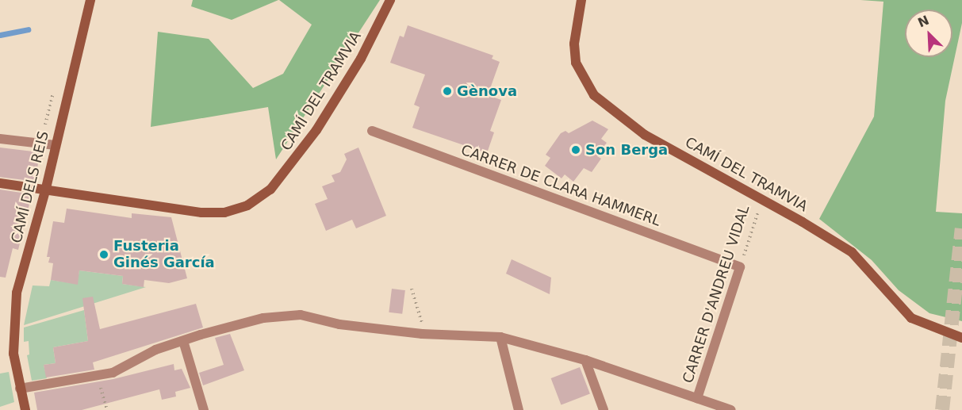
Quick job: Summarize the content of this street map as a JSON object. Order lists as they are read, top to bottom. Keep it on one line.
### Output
{"streets":{"street":["CAMÍ DEL TRAMVIA","CARRER DE CLARA HAMMERL","CAMÍ DELS REIS","CARRER D'ANDREU VIDAL"]},"crossings":[["CAMÍ DEL TRAMVIA","CAMÍ DELS REIS"],["CAMÍ DEL TRAMVIA","CARRER D'ANDREU VIDAL"],["CARRER DE CLARA HAMMERL","CARRER D'ANDREU VIDAL"]],"places":["Gènova","Son Berga","Fusteria Ginés García"],"north":"top left"}
